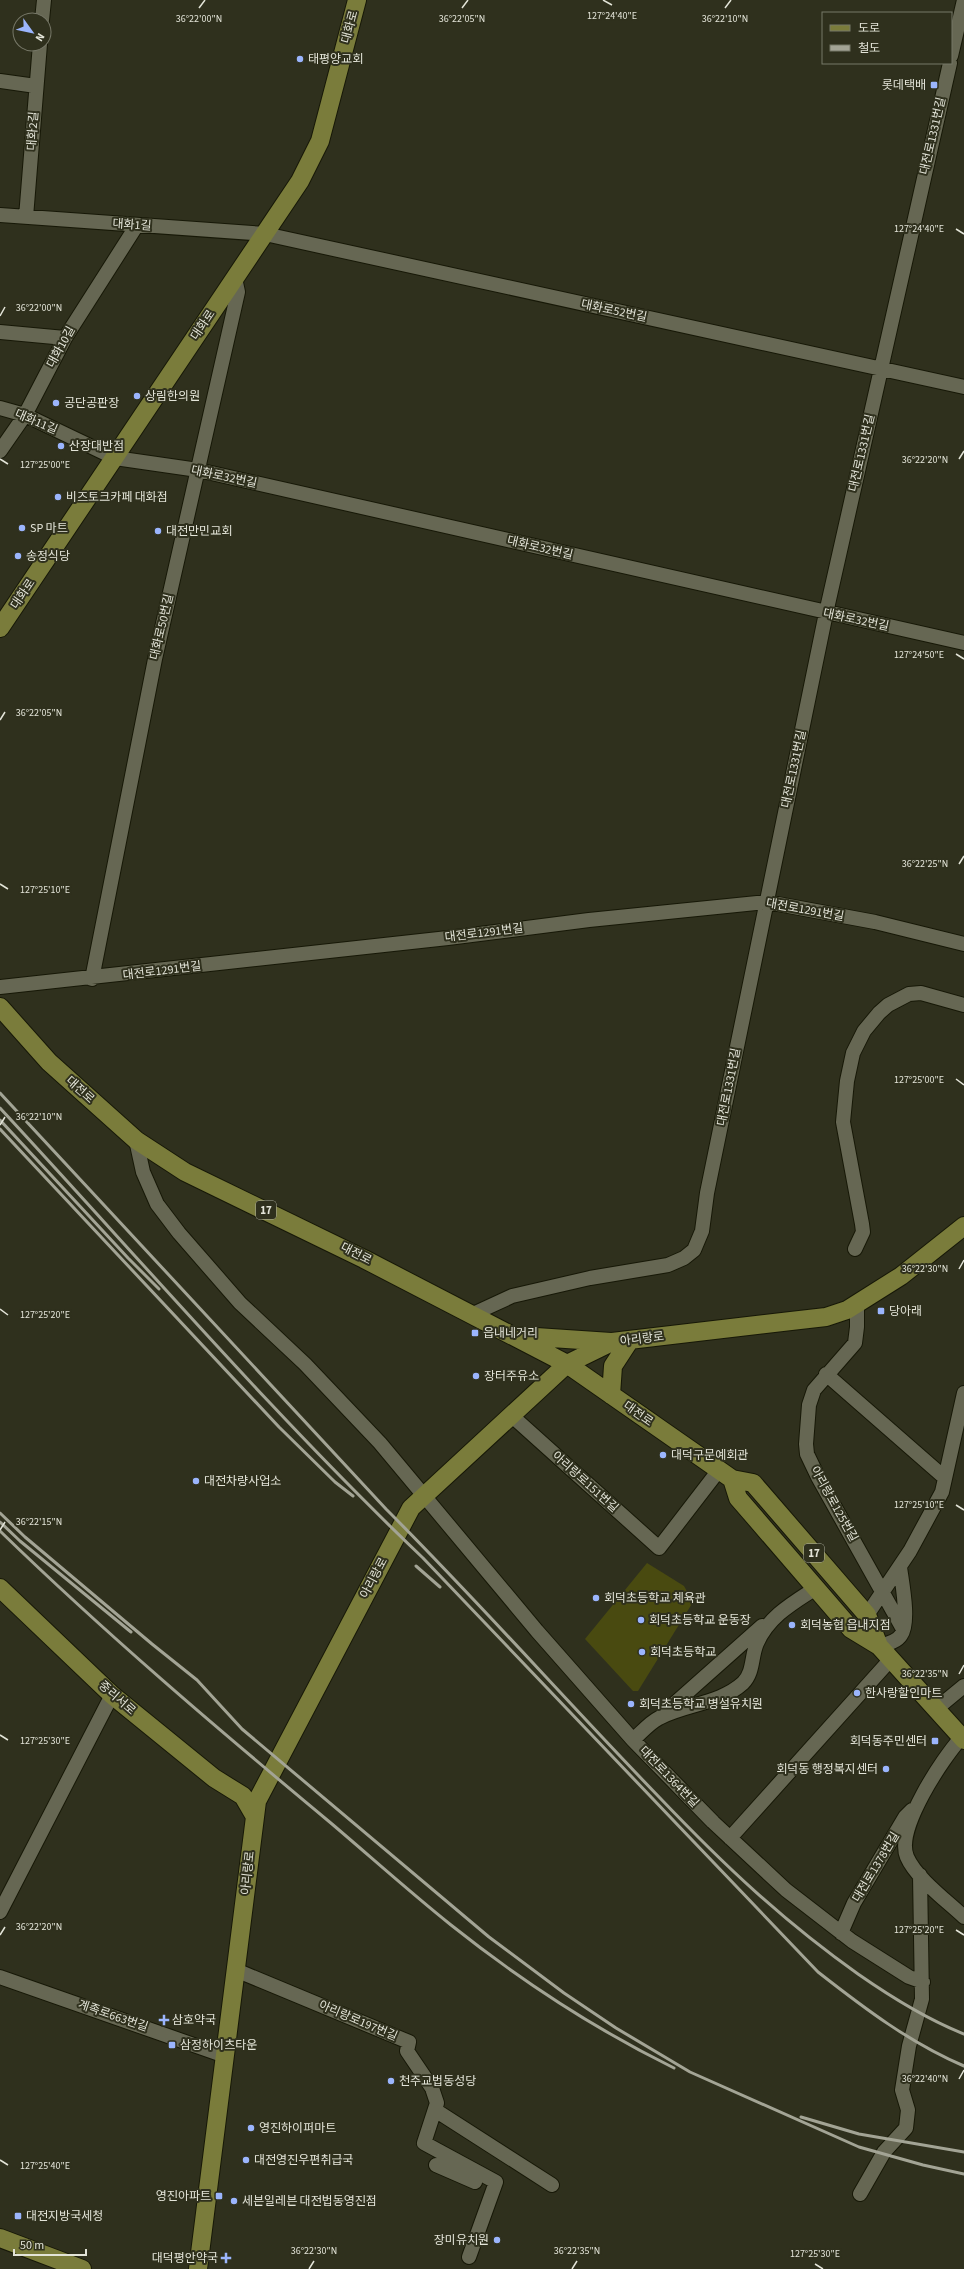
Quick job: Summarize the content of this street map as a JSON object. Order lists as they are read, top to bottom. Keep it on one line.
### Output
{"streets":{"main road":["대화로","대전로","17","아리랑로","중리서로"],"street":["대화2길","대전로1331번길","대화1길","대화로52번길","대화10길","대화11길","대화로32번길","대화로50번길","대전로1291번길","아리랑로151번길","아리랑로125번길","대전로1364번길","대전로1378번길","계족로663번길","아리랑로197번길"]},"crossings":[["대화로","대화1길"],["대화로","대화로52번길"],["대화로","대화11길"],["대화로","대화로32번길"],["대화로","대화로50번길"],["대화2길","대화1길"],["대전로1331번길","대화로52번길"],["대전로1331번길","대화로32번길"],["대전로1331번길","대전로1291번길"],["대전로1331번길","대전로"],["대화1길","대화로52번길"],["대화1길","대화10길"],["대화10길","대화11길"],["대화11길","대화로32번길"],["대화로32번길","대화로50번길"],["대화로50번길","대전로1291번길"],["대전로","아리랑로"],["대전로","아리랑로151번길"],["대전로","대전로1364번길"],["대전로","대전로1378번길"],["아리랑로","아리랑로151번길"],["아리랑로","아리랑로125번길"],["아리랑로","중리서로"],["아리랑로","계족로663번길"],["아리랑로","아리랑로197번길"],["대전로1364번길","대전로1378번길"]],"places":{"other":["태평양교회","상림한의원","공단공판장","산장대반점","비즈토크카페 대화점","SP 마트","대전만민교회","송정식당","장터주유소","대덕구문예회관","대전차량사업소","회덕초등학교 체육관","회덕초등학교 운동장","회덕농협 읍내지점","회덕초등학교","한사랑할인마트","회덕초등학교 병설유치원","회덕동 행정복지센터","천주교법동성당","영진하이퍼마트","대전영진우편취급국","세븐일레븐 대전법동영진점","장미유치원"],"transit":["롯데택배","당아래","읍내네거리","회덕동주민센터","삼정하이츠타운","영진아파트","대전지방국세청"],"health":["삼호약국","대덕평안약국"]},"legend":["도로","철도"],"scale_bar":"50 m","north":"bottom right","coordinates":["127°24'40\"E","36°22'00\"N","36°22'05\"N","36°22'10\"N","36°22'20\"N","127°25'00\"E","127°24'50\"E","36°22'25\"N","127°25'10\"E","36°22'30\"N","127°25'20\"E","36°22'15\"N","36°22'35\"N","127°25'30\"E","36°22'40\"N","127°25'40\"E"]}
